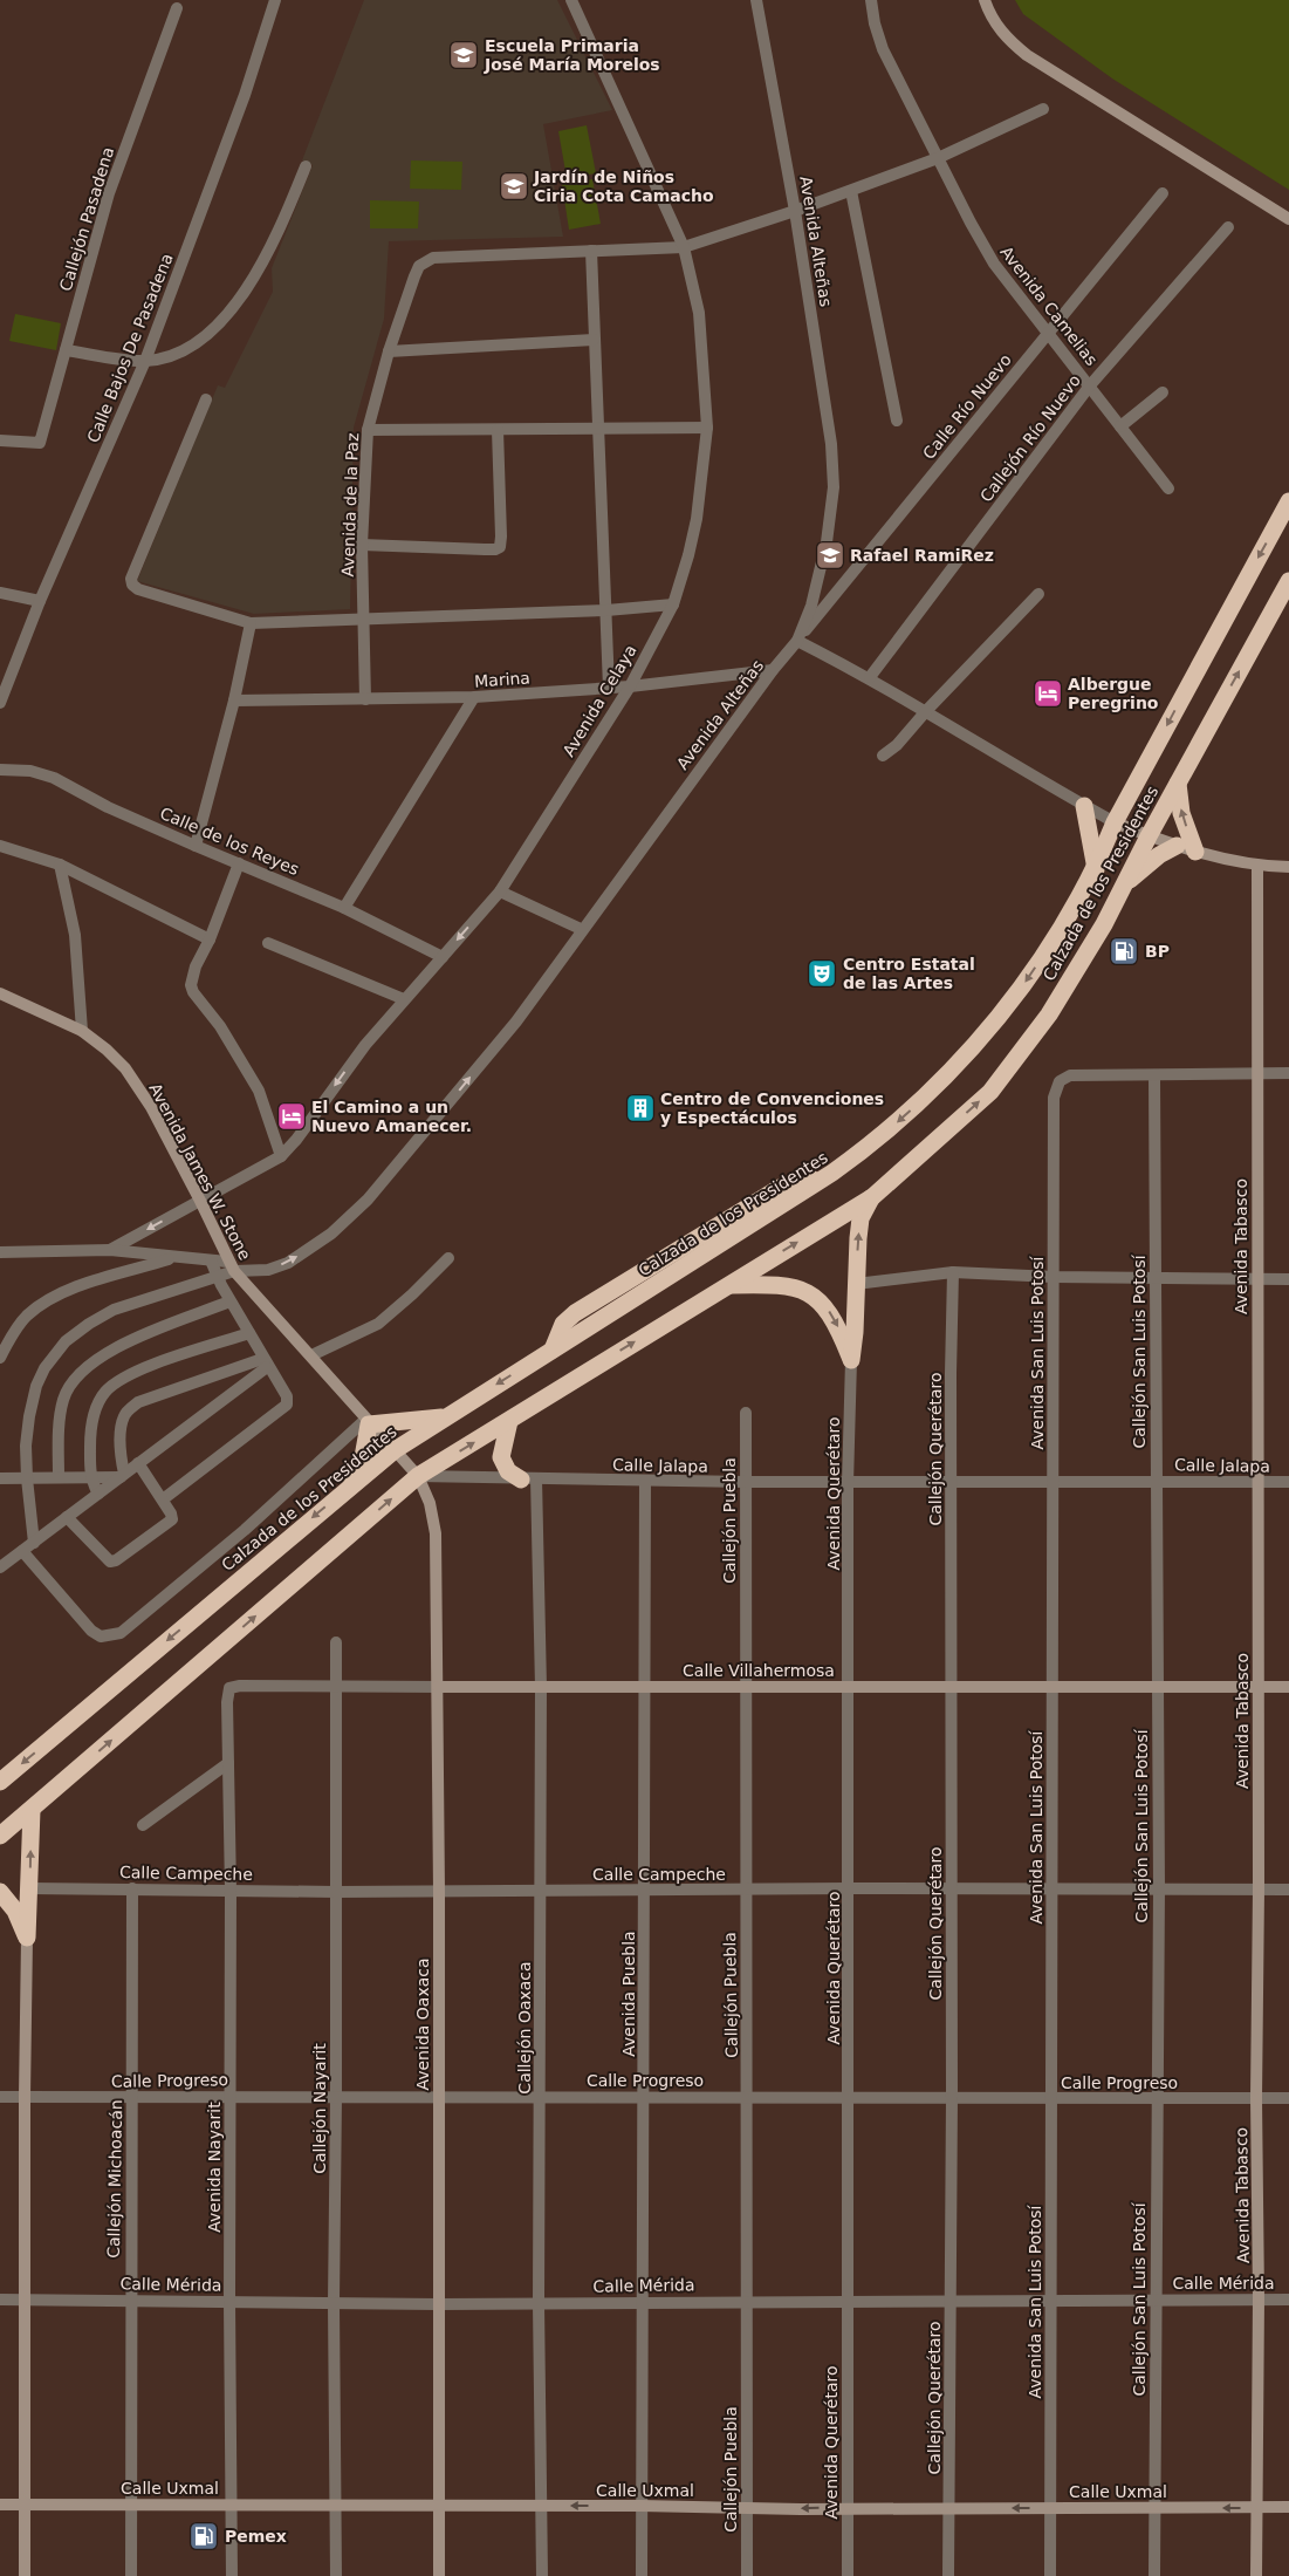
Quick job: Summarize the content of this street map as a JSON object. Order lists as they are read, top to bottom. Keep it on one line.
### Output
{"streets":{"highway":["Calzada de los Presidentes"],"street":["Callejón Pasadena","Avenida Alteñas","Avenida Camelias","Calle Bajos De Pasadena","Calle Río Nuevo","Callejón Río Nuevo","Avenida de la Paz","Marina","Avenida Celaya","Calle de los Reyes","Avenida James W. Stone","Avenida Tabasco","Callejón San Luis Potosí","Avenida San Luis Potosí","Callejón Querétaro","Calle Jalapa","Avenida Querétaro","Callejón Puebla","Calle Villahermosa","Calle Campeche","Avenida Puebla","Avenida Oaxaca","Callejón Oaxaca","Calle Progreso","Callejón Nayarit","Avenida Nayarit","Callejón Michoacán","Calle Mérida","Calle Uxmal"]},"crossings":[["Avenida Alteñas","Calle Río Nuevo"],["Avenida Alteñas","Marina"],["Avenida Alteñas","Avenida James W. Stone"],["Avenida Camelias","Calle Río Nuevo"],["Avenida Camelias","Callejón Río Nuevo"],["Avenida de la Paz","Marina"],["Marina","Avenida Celaya"],["Avenida Celaya","Calle de los Reyes"],["Avenida Celaya","Avenida James W. Stone"],["Calzada de los Presidentes","Avenida James W. Stone"],["Calzada de los Presidentes","Calle Jalapa"],["Calzada de los Presidentes","Avenida Oaxaca"],["Avenida James W. Stone","Calle Jalapa"],["Avenida James W. Stone","Avenida Oaxaca"],["Avenida Tabasco","Calle Jalapa"],["Avenida Tabasco","Calle Villahermosa"],["Avenida Tabasco","Calle Campeche"],["Avenida Tabasco","Calle Progreso"],["Avenida Tabasco","Calle Mérida"],["Avenida Tabasco","Calle Uxmal"],["Callejón San Luis Potosí","Avenida San Luis Potosí"],["Callejón San Luis Potosí","Calle Jalapa"],["Callejón San Luis Potosí","Calle Villahermosa"],["Callejón San Luis Potosí","Calle Campeche"],["Callejón San Luis Potosí","Calle Progreso"],["Callejón San Luis Potosí","Calle Mérida"],["Callejón San Luis Potosí","Calle Uxmal"],["Avenida San Luis Potosí","Calle Jalapa"],["Avenida San Luis Potosí","Calle Villahermosa"],["Avenida San Luis Potosí","Calle Campeche"],["Avenida San Luis Potosí","Calle Progreso"],["Avenida San Luis Potosí","Calle Mérida"],["Avenida San Luis Potosí","Calle Uxmal"],["Callejón Querétaro","Calle Jalapa"],["Callejón Querétaro","Calle Villahermosa"],["Callejón Querétaro","Calle Campeche"],["Callejón Querétaro","Calle Progreso"],["Callejón Querétaro","Calle Mérida"],["Callejón Querétaro","Calle Uxmal"],["Calle Jalapa","Avenida Querétaro"],["Calle Jalapa","Callejón Puebla"],["Calle Jalapa","Avenida Puebla"],["Calle Jalapa","Avenida Oaxaca"],["Calle Jalapa","Callejón Oaxaca"],["Avenida Querétaro","Calle Villahermosa"],["Avenida Querétaro","Calle Campeche"],["Avenida Querétaro","Calle Progreso"],["Avenida Querétaro","Calle Mérida"],["Avenida Querétaro","Calle Uxmal"],["Callejón Puebla","Calle Villahermosa"],["Callejón Puebla","Calle Campeche"],["Callejón Puebla","Calle Progreso"],["Callejón Puebla","Calle Mérida"],["Callejón Puebla","Calle Uxmal"],["Calle Villahermosa","Avenida Puebla"],["Calle Villahermosa","Avenida Oaxaca"],["Calle Villahermosa","Callejón Oaxaca"],["Calle Villahermosa","Callejón Nayarit"],["Calle Villahermosa","Avenida Nayarit"],["Calle Campeche","Avenida Puebla"],["Calle Campeche","Avenida Oaxaca"],["Calle Campeche","Callejón Oaxaca"],["Calle Campeche","Callejón Nayarit"],["Calle Campeche","Avenida Nayarit"],["Calle Campeche","Callejón Michoacán"],["Avenida Puebla","Calle Progreso"],["Avenida Puebla","Calle Mérida"],["Avenida Puebla","Calle Uxmal"],["Avenida Oaxaca","Calle Progreso"],["Avenida Oaxaca","Calle Mérida"],["Avenida Oaxaca","Calle Uxmal"],["Callejón Oaxaca","Calle Progreso"],["Callejón Oaxaca","Calle Mérida"],["Callejón Oaxaca","Calle Uxmal"],["Calle Progreso","Callejón Nayarit"],["Calle Progreso","Avenida Nayarit"],["Calle Progreso","Callejón Michoacán"],["Callejón Nayarit","Calle Mérida"],["Callejón Nayarit","Calle Uxmal"],["Avenida Nayarit","Calle Mérida"],["Avenida Nayarit","Calle Uxmal"],["Callejón Michoacán","Calle Mérida"],["Callejón Michoacán","Calle Uxmal"]],"places":{"school or university":["Escuela Primaria José María Morelos","Jardín de Niños Ciria Cota Camacho","Rafael RamiRez"],"hotel":["Albergue Peregrino","El Camino a un Nuevo Amanecer."],"fuel station":["BP","Pemex"],"theatre":["Centro Estatal de las Artes"],"building":["Centro de Convenciones y Espectáculos"]}}
